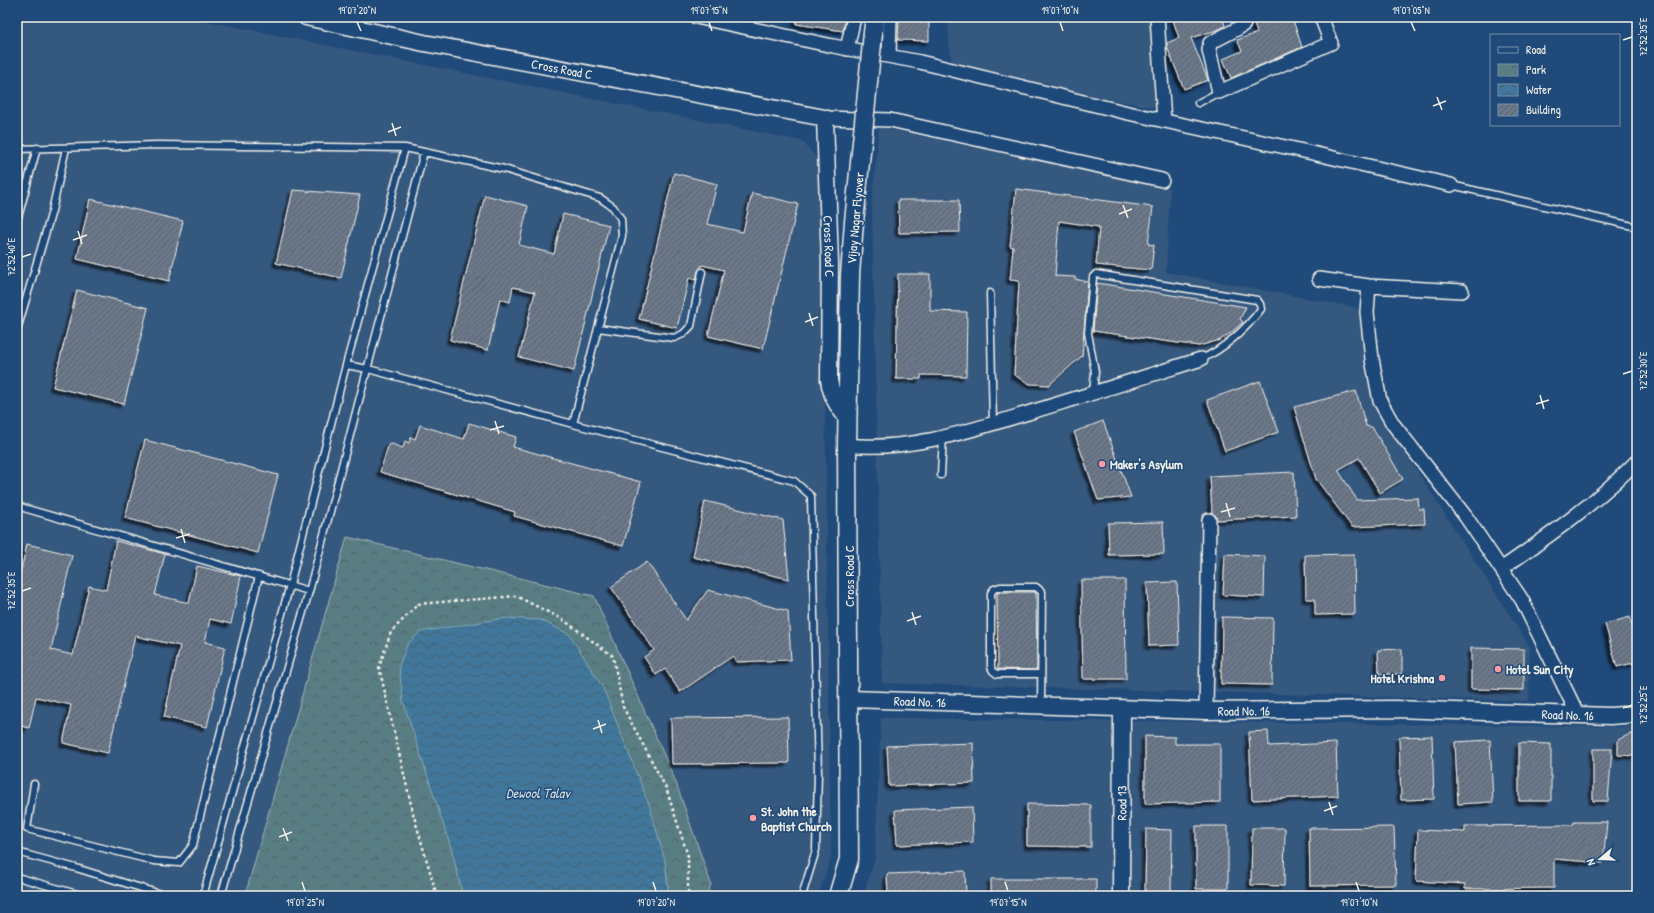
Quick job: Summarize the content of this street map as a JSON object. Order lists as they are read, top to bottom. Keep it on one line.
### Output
{"streets":{"main road":["Cross Road C","Vijay Nagar Flyover"],"street":["Road No. 16","Road 13"]},"crossings":[["Cross Road C","Vijay Nagar Flyover"],["Cross Road C","Road No. 16"],["Road No. 16","Road 13"]],"water":["Dewool Talav"],"places":["Maker's Asylum","Hotel Sun City","Hotel Krishna","St. John the Baptist Church"],"legend":["Road","Park","Water","Building"],"north":"left","coordinates":["19°07'20\"N","19°07'15\"N","19°07'10\"N","19°07'05\"N","72°52'35\"E","72°52'40\"E","72°52'30\"E","72°52'25\"E","19°07'25\"N"]}
